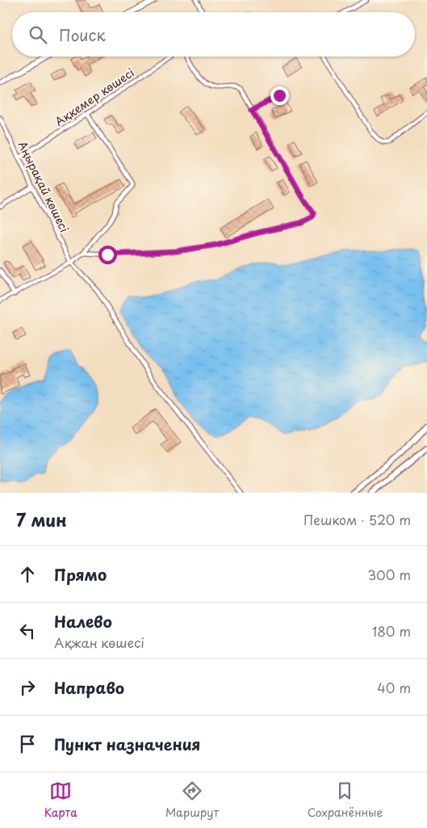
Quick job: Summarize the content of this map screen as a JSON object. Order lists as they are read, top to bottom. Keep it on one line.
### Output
{"streets":{"street":["Ақкемер көшесі","Аңырақай көшесі"]},"crossings":[["Ақкемер көшесі","Аңырақай көшесі"]],"page":{"search":"Поиск","heading":["7 мин","Пешком · 520 m"],"list":[["Прямо","300 m"],["Налево","Ақжан көшесі","180 m"],["Направо","40 m"],"Пункт назначения"],"nav":["Карта","Маршрут","Сохранённые"]}}
